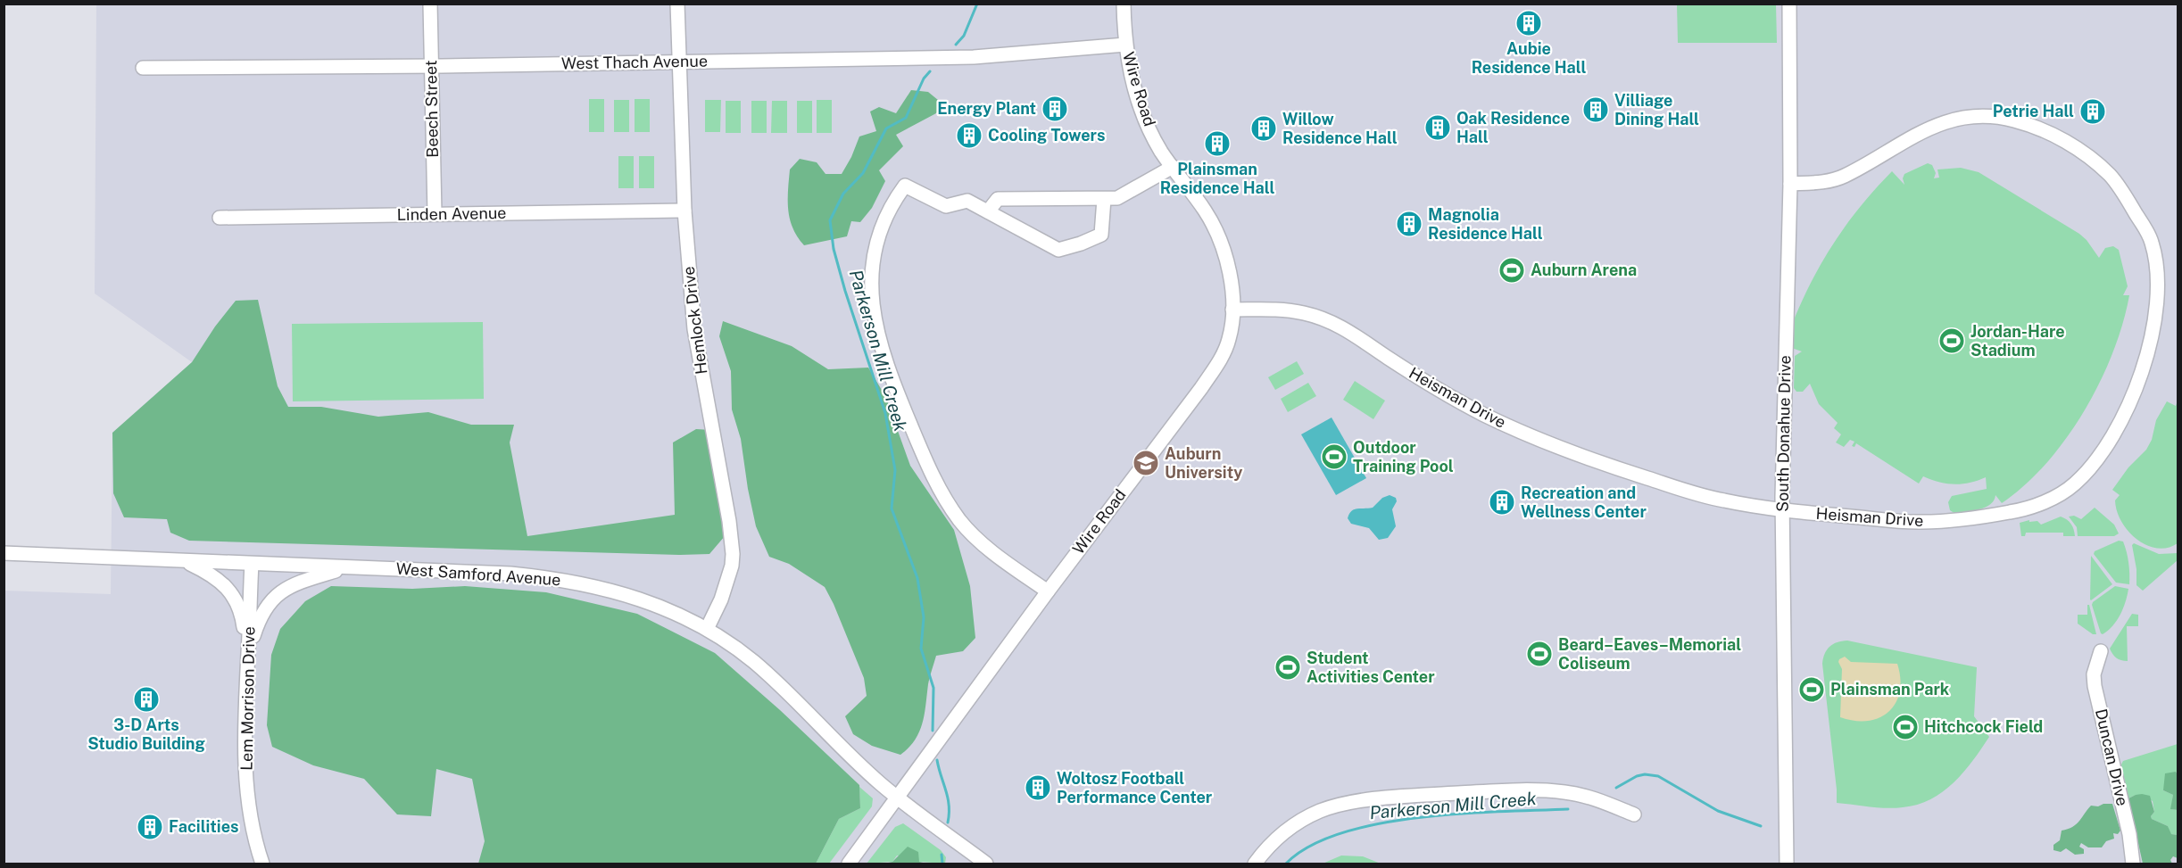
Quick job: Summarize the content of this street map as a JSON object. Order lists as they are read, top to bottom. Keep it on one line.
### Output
{"streets":{"street":["West Thach Avenue","Wire Road","Beech Street","Linden Avenue","Hemlock Drive","Heisman Drive","South Donahue Drive","West Samford Avenue","Lem Morrison Drive","Duncan Drive"]},"crossings":[["West Thach Avenue","Wire Road"],["West Thach Avenue","Beech Street"],["West Thach Avenue","Hemlock Drive"],["Wire Road","Heisman Drive"],["Wire Road","West Samford Avenue"],["Beech Street","Linden Avenue"],["Linden Avenue","Hemlock Drive"],["Hemlock Drive","West Samford Avenue"],["Heisman Drive","South Donahue Drive"],["West Samford Avenue","Lem Morrison Drive"]],"water":["Parkerson Mill Creek"],"places":{"building":["Aubie Residence Hall","Energy Plant","Villiage Dining Hall","Petrie Hall","Oak Residence Hall","Willow Residence Hall","Cooling Towers","Plainsman Residence Hall","Magnolia Residence Hall","Recreation and Wellness Center","3-D Arts Studio Building","Woltosz Football Performance Center","Facilities"],"sports":["Auburn Arena","Jordan-Hare Stadium","Outdoor Training Pool","Beard–Eaves–Memorial Coliseum","Student Activities Center","Plainsman Park","Hitchcock Field"],"school or university":["Auburn University"]}}
